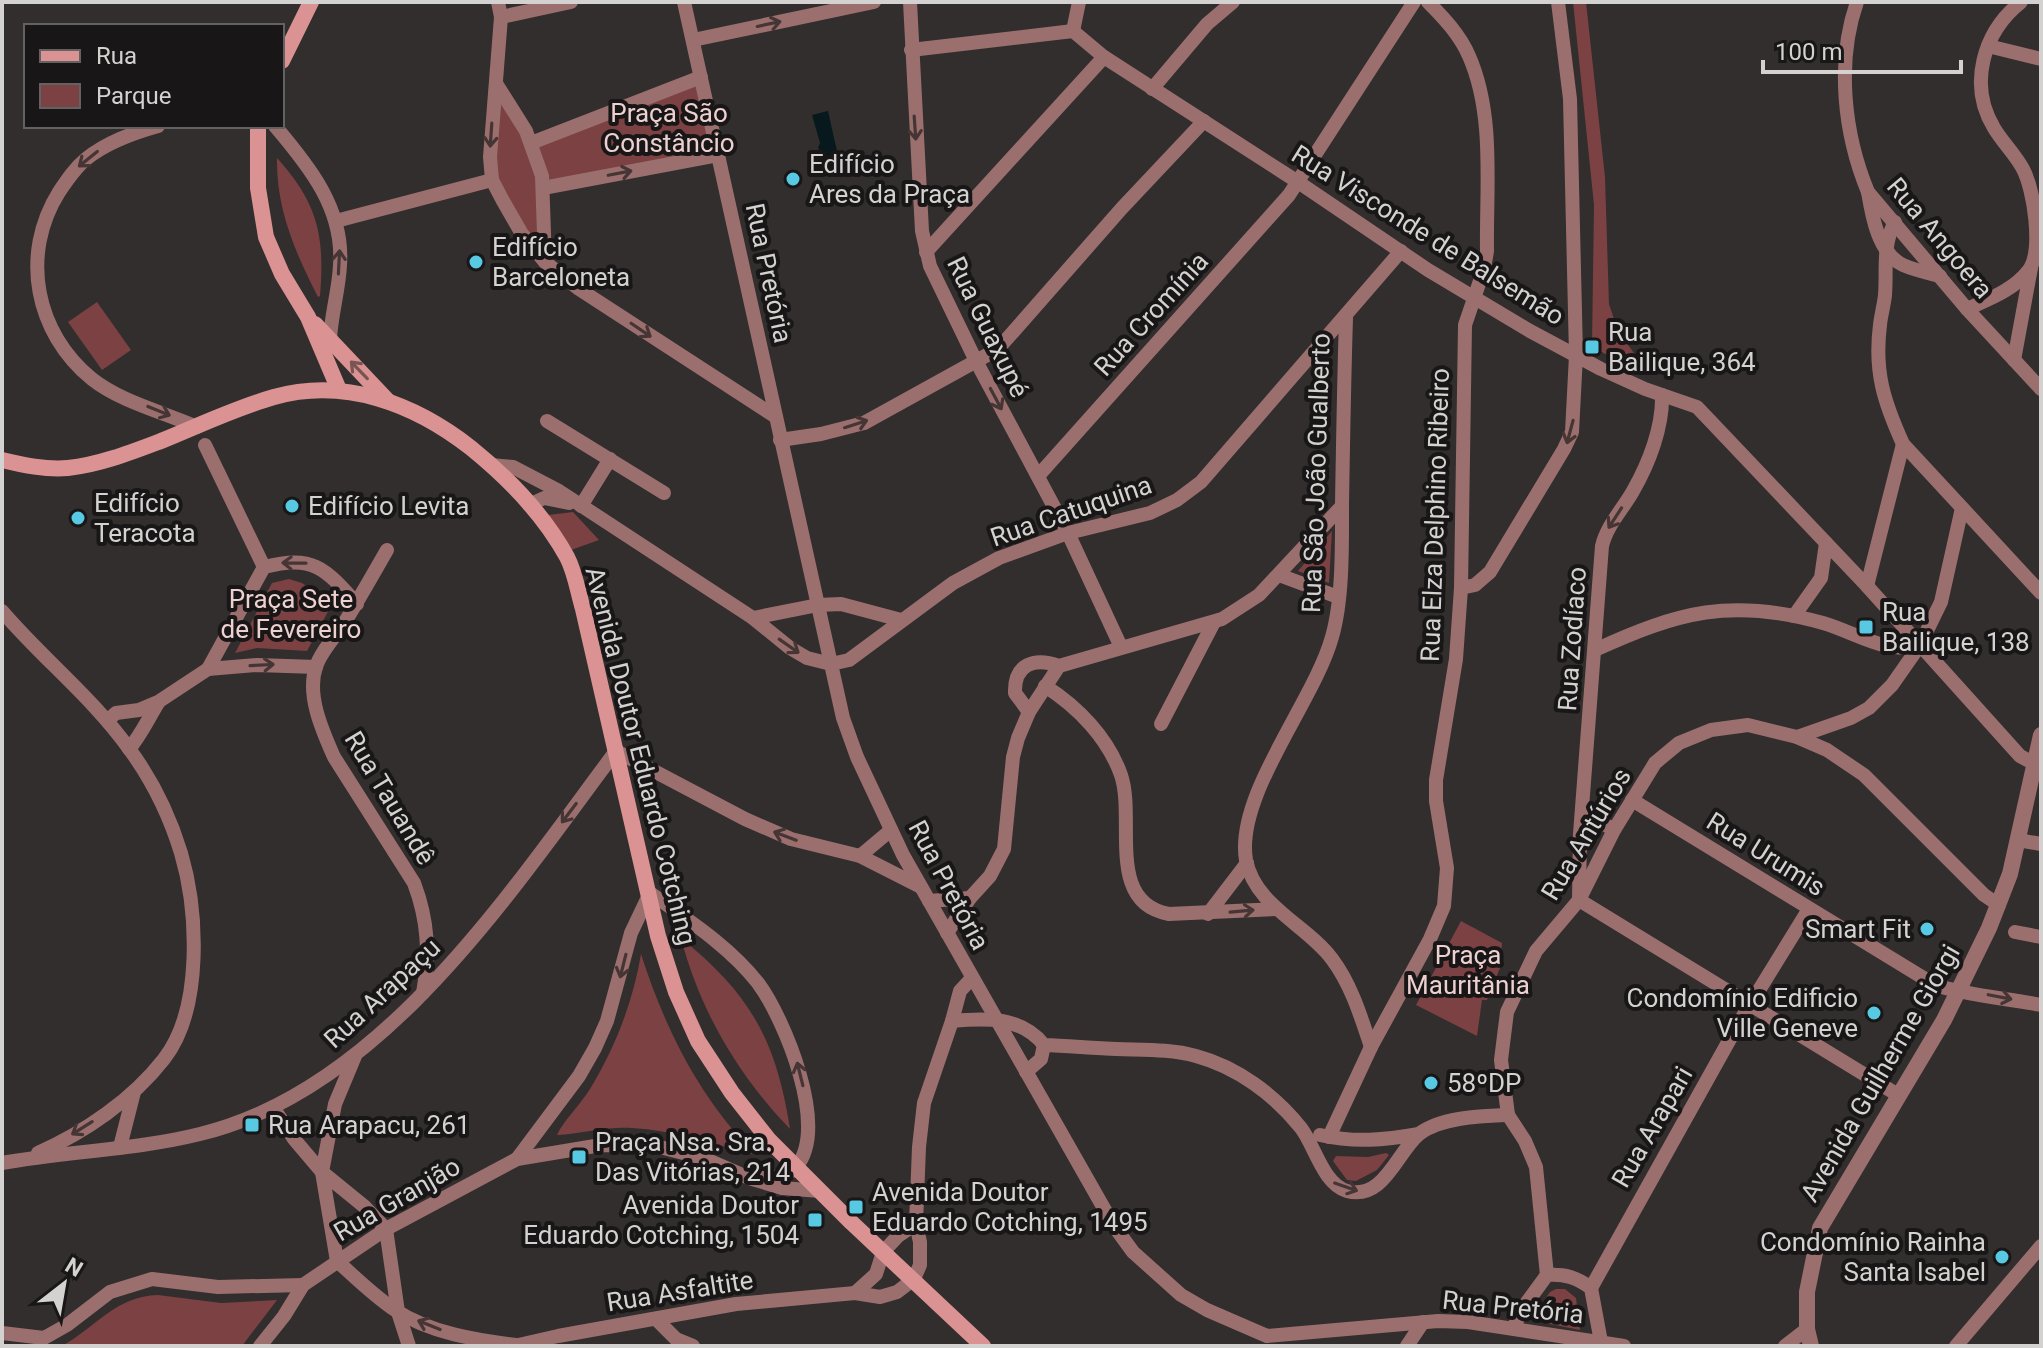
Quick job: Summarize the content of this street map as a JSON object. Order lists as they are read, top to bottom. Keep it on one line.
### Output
{"streets":{"main road":["Avenida Doutor Eduardo Cotching"],"street":["Rua Visconde de Balsemão","Rua Angoera","Rua Pretória","Rua Cromínia","Rua Guaxupé","Rua São João Gualberto","Rua Catuquina","Rua Elza Delphino Ribeiro","Rua Zodíaco","Rua Tauandê","Rua Antúrios","Rua Urumis","Rua Arapaçu","Avenida Guilherme Giorgi","Rua Arapari","Rua Granjão","Rua Asfaltite"]},"crossings":[["Rua Visconde de Balsemão","Rua Cromínia"],["Rua Visconde de Balsemão","Rua Catuquina"],["Rua Visconde de Balsemão","Rua Elza Delphino Ribeiro"],["Rua Visconde de Balsemão","Rua Zodíaco"],["Rua Visconde de Balsemão","Avenida Guilherme Giorgi"],["Rua Pretória","Rua Catuquina"],["Rua Cromínia","Rua Guaxupé"],["Rua Guaxupé","Rua Catuquina"],["Rua São João Gualberto","Rua Catuquina"],["Rua São João Gualberto","Rua Elza Delphino Ribeiro"],["Rua Zodíaco","Rua Antúrios"],["Avenida Doutor Eduardo Cotching","Rua Arapaçu"],["Avenida Doutor Eduardo Cotching","Rua Asfaltite"],["Rua Tauandê","Rua Arapaçu"],["Rua Antúrios","Rua Urumis"],["Rua Antúrios","Avenida Guilherme Giorgi"],["Rua Urumis","Avenida Guilherme Giorgi"],["Rua Urumis","Rua Arapari"]],"one_way":["Rua Guaxupé","Rua Arapaçu"],"parks":["Praça São Constâncio","Praça Sete de Fevereiro","Praça Mauritânia"],"places":{"other":["Edifício Ares da Praça","Edifício Barceloneta","Edifício Levita","Edifício Teracota","Smart Fit","Condomínio Edificio Ville Geneve","58ºDP","Condomínio Rainha Santa Isabel"],"transit":["Rua Bailique, 364","Rua Bailique, 138","Rua Arapacu, 261","Praça Nsa. Sra. Das Vitórias, 214","Avenida Doutor Eduardo Cotching, 1495","Avenida Doutor Eduardo Cotching, 1504"]},"legend":["Rua","Parque"],"scale_bar":"100 m","north":"top right"}
